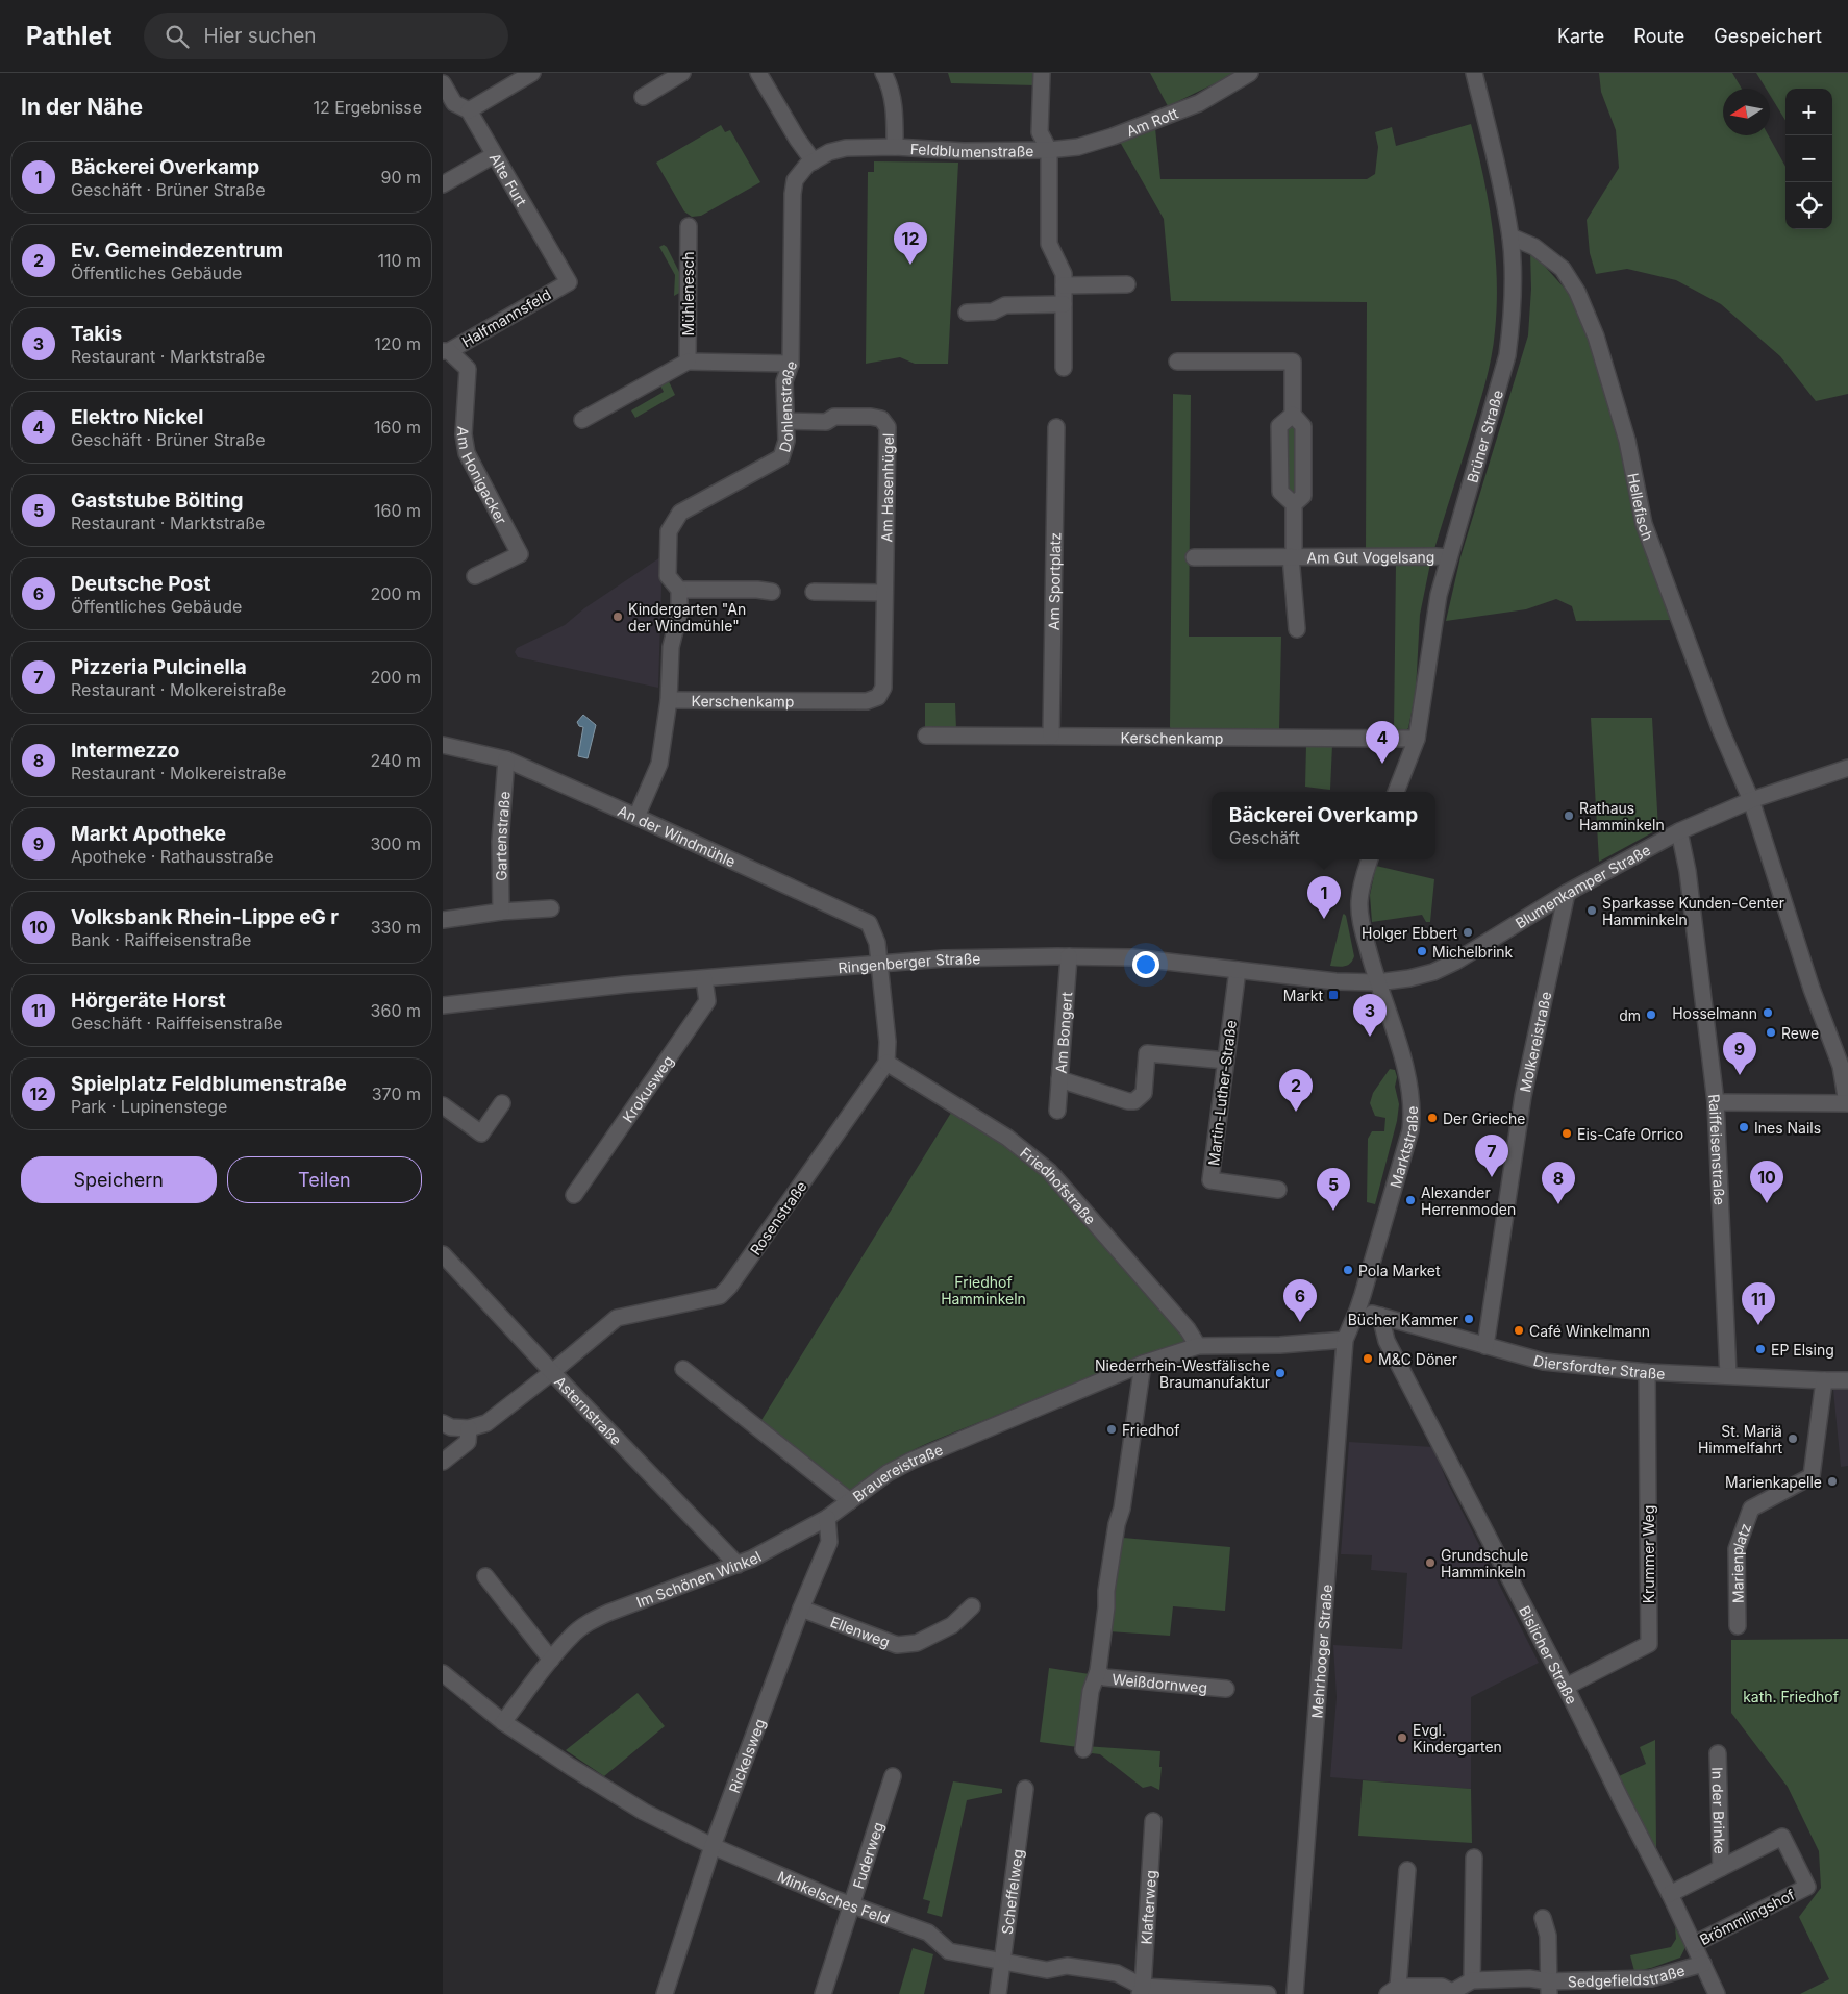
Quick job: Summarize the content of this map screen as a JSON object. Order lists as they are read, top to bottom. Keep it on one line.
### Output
{"streets":{"street":["Am Rott","Feldblumenstraße","Alte Furt","Mühlenesch","Halfmannsfeld","Dohlenstraße","Brüner Straße","Am Honigacker","Am Hasenhügel","Hellefisch","Am Gut Vogelsang","Am Sportplatz","Kerschenkamp","Gartenstraße","An der Windmühle","Blumenkamper Straße","Ringenberger Straße","Am Bongert","Molkereistraße","Krokusweg","Martin-Luther-Straße","Marktstraße","Raiffeisenstraße","Friedhofstraße","Rosenstraße","Diersfordter Straße","Asternstraße","Brauereistraße","Krummer Weg","Marienplatz","Im Schönen Winkel","Ellenweg","Mehrhooger Straße","Bislicher Straße","Weißdornweg","Rickelsweg","In der Brinke","Fuderweg","Scheffelweg","Minkelsches Feld","Klafterweg","Brömmlingshof","Sedgefieldstraße"]},"crossings":[["Am Rott","Feldblumenstraße"],["Feldblumenstraße","Dohlenstraße"],["Alte Furt","Halfmannsfeld"],["Halfmannsfeld","Am Honigacker"],["Dohlenstraße","Am Hasenhügel"],["Dohlenstraße","Kerschenkamp"],["Dohlenstraße","An der Windmühle"],["Brüner Straße","Hellefisch"],["Brüner Straße","Am Gut Vogelsang"],["Brüner Straße","Kerschenkamp"],["Am Hasenhügel","Kerschenkamp"],["Hellefisch","Blumenkamper Straße"],["Am Sportplatz","Kerschenkamp"],["Gartenstraße","An der Windmühle"],["An der Windmühle","Ringenberger Straße"],["Blumenkamper Straße","Ringenberger Straße"],["Blumenkamper Straße","Molkereistraße"],["Blumenkamper Straße","Marktstraße"],["Blumenkamper Straße","Raiffeisenstraße"],["Ringenberger Straße","Am Bongert"],["Ringenberger Straße","Krokusweg"],["Ringenberger Straße","Martin-Luther-Straße"],["Ringenberger Straße","Marktstraße"],["Molkereistraße","Diersfordter Straße"],["Marktstraße","Diersfordter Straße"],["Marktstraße","Mehrhooger Straße"],["Raiffeisenstraße","Diersfordter Straße"],["Friedhofstraße","Rosenstraße"],["Friedhofstraße","Brauereistraße"],["Rosenstraße","Asternstraße"],["Diersfordter Straße","Krummer Weg"],["Diersfordter Straße","Marienplatz"],["Diersfordter Straße","Mehrhooger Straße"],["Diersfordter Straße","Bislicher Straße"],["Asternstraße","Im Schönen Winkel"],["Brauereistraße","Im Schönen Winkel"],["Brauereistraße","Mehrhooger Straße"],["Krummer Weg","Bislicher Straße"],["Im Schönen Winkel","Rickelsweg"],["Im Schönen Winkel","Minkelsches Feld"],["Ellenweg","Rickelsweg"],["Bislicher Straße","In der Brinke"],["Bislicher Straße","Brömmlingshof"],["Bislicher Straße","Sedgefieldstraße"],["Rickelsweg","Minkelsches Feld"],["In der Brinke","Brömmlingshof"],["Fuderweg","Minkelsches Feld"],["Scheffelweg","Minkelsches Feld"],["Minkelsches Feld","Klafterweg"]],"parks":["Friedhof Hamminkeln","kath. Friedhof"],"places":{"other":["Kindergarten \"An der Windmühle\"","Rathaus Hamminkeln","Sparkasse Kunden-Center Hamminkeln","Holger Ebbert","Michelbrink","Hosselmann","dm","Rewe","Der Grieche","Ines Nails","Eis-Cafe Orrico","Alexander Herrenmoden","Pola Market","Bücher Kammer","Café Winkelmann","EP Elsing","M&C Döner","Niederrhein-Westfälische Braumanufaktur","Friedhof","St. Mariä Himmelfahrt","Marienkapelle","Grundschule Hamminkeln","Evgl. Kindergarten"],"transit":["Markt"]},"north":"left","page":{"header":"Pathlet","search":"Hier suchen","nav":["Karte","Route","Gespeichert"],"heading":["In der Nähe","12 Ergebnisse"],"map_buttons":["+","−"],"list":[{"mark":"1","name":"Bäckerei Overkamp","note":"Geschäft · Brüner Straße","value":"90 m"},{"mark":"2","name":"Ev. Gemeindezentrum","note":"Öffentliches Gebäude","value":"110 m"},{"mark":"3","name":"Takis","note":"Restaurant · Marktstraße","value":"120 m"},{"mark":"4","name":"Elektro Nickel","note":"Geschäft · Brüner Straße","value":"160 m"},{"mark":"5","name":"Gaststube Bölting","note":"Restaurant · Marktstraße","value":"160 m"},{"mark":"6","name":"Deutsche Post","note":"Öffentliches Gebäude","value":"200 m"},{"mark":"7","name":"Pizzeria Pulcinella","note":"Restaurant · Molkereistraße","value":"200 m"},{"mark":"8","name":"Intermezzo","note":"Restaurant · Molkereistraße","value":"240 m"},{"mark":"9","name":"Markt Apotheke","note":"Apotheke · Rathausstraße","value":"300 m"},{"mark":"10","name":"Volksbank Rhein-Lippe eG r","note":"Bank · Raiffeisenstraße","value":"330 m"},{"mark":"11","name":"Hörgeräte Horst","note":"Geschäft · Raiffeisenstraße","value":"360 m"},{"mark":"12","name":"Spielplatz Feldblumenstraße","note":"Park · Lupinenstege","value":"370 m"}],"pins":["12","4","1","3","9","2","7","10","8","5","6","11"],"popup":["Bäckerei Overkamp","Geschäft"],"buttons":["Speichern","Teilen"]}}
